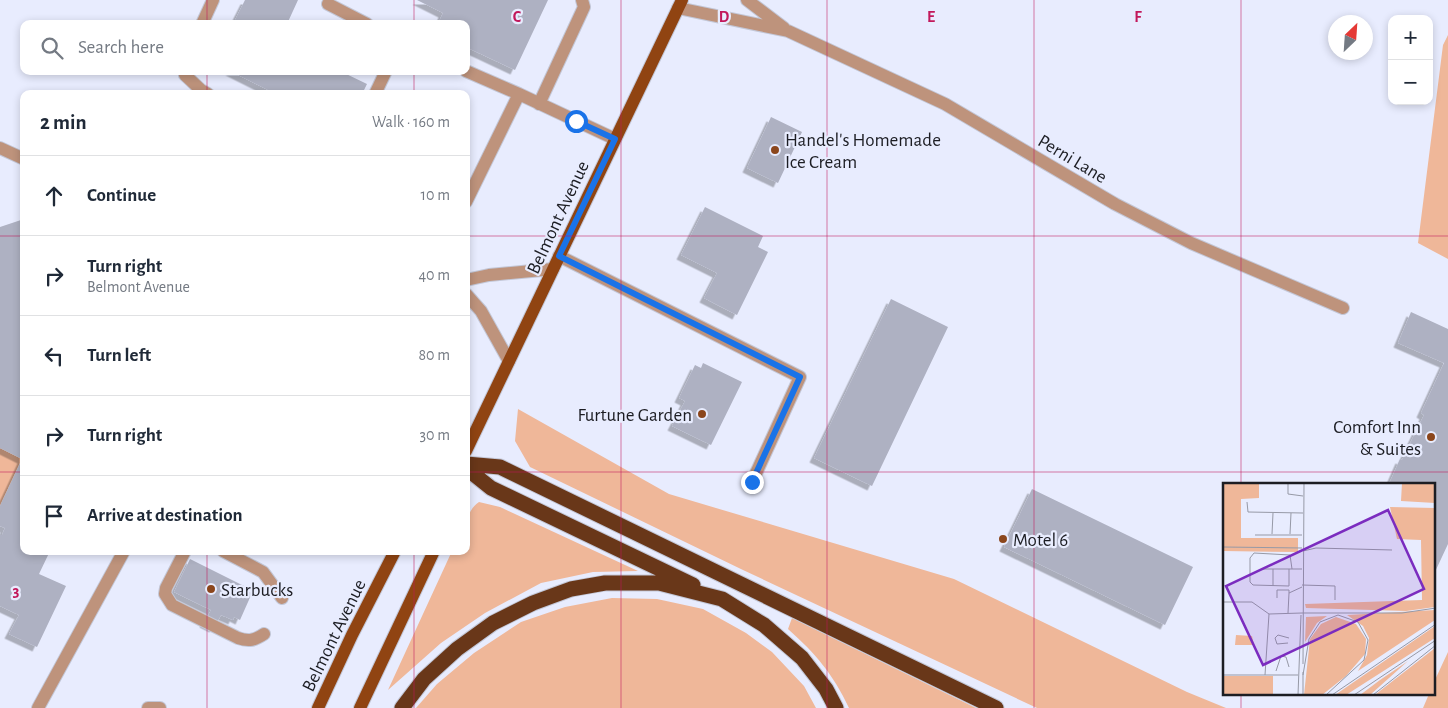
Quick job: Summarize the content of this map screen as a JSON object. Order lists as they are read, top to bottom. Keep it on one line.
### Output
{"streets":{"main road":["Belmont Avenue"],"lane":["Perni Lane"]},"places":["Handel's Homemade Ice Cream","Furtune Garden","Comfort Inn & Suites","Motel 6","Starbucks"],"north":"top right","page":{"map_buttons":["+","−"],"search":"Search here","heading":["2 min","Walk · 160 m"],"list":[["Continue","10 m"],["Turn right","Belmont Avenue","40 m"],["Turn left","80 m"],["Turn right","30 m"],"Arrive at destination"]},"grid":{"columns":["C","D","E","F"],"rows":["3"]}}
